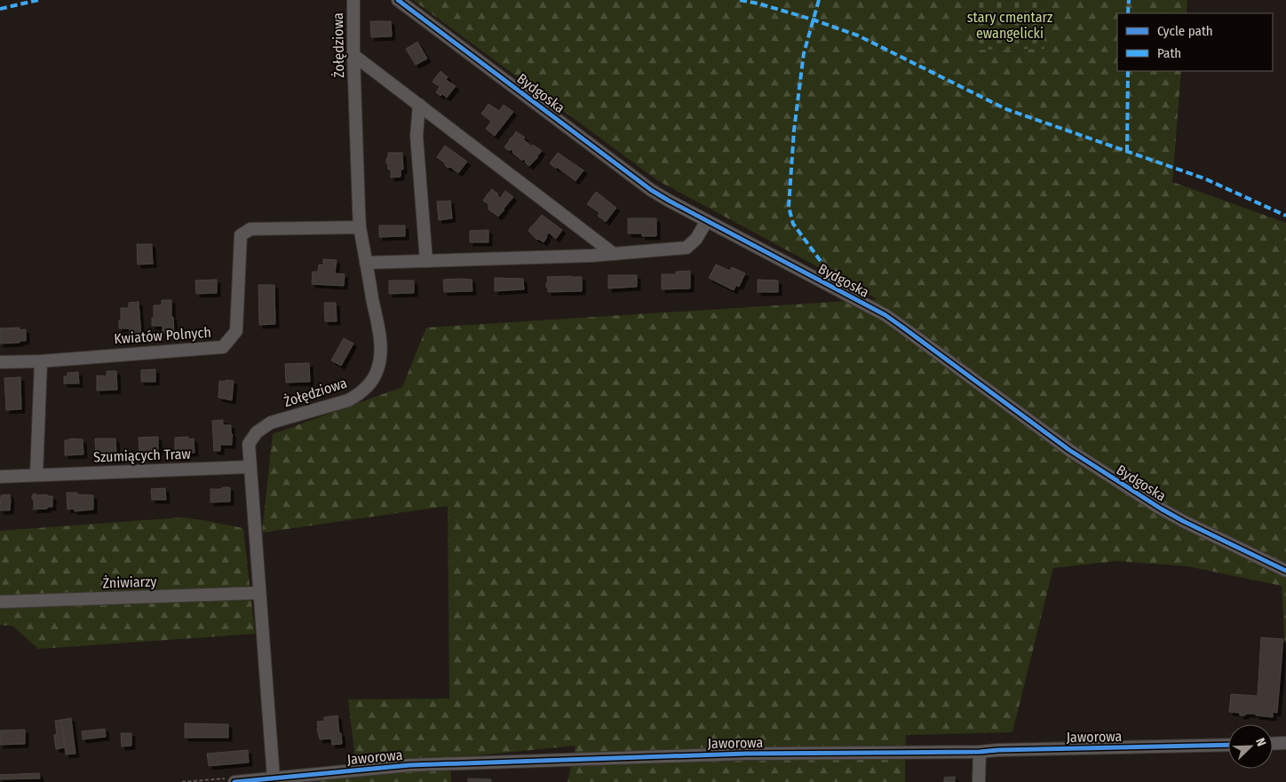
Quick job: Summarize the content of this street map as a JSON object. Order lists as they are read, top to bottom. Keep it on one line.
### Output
{"streets":{"street":["Żołędziowa","Bydgoska","Kwiatów Polnych","Szumiących Traw","Żniwiarzy","Jaworowa"]},"crossings":[["Żołędziowa","Kwiatów Polnych"],["Żołędziowa","Szumiących Traw"],["Żołędziowa","Żniwiarzy"],["Żołędziowa","Jaworowa"]],"parks":["stary cmentarz ewangelicki"],"legend":["Cycle path","Path"],"north":"top right"}
